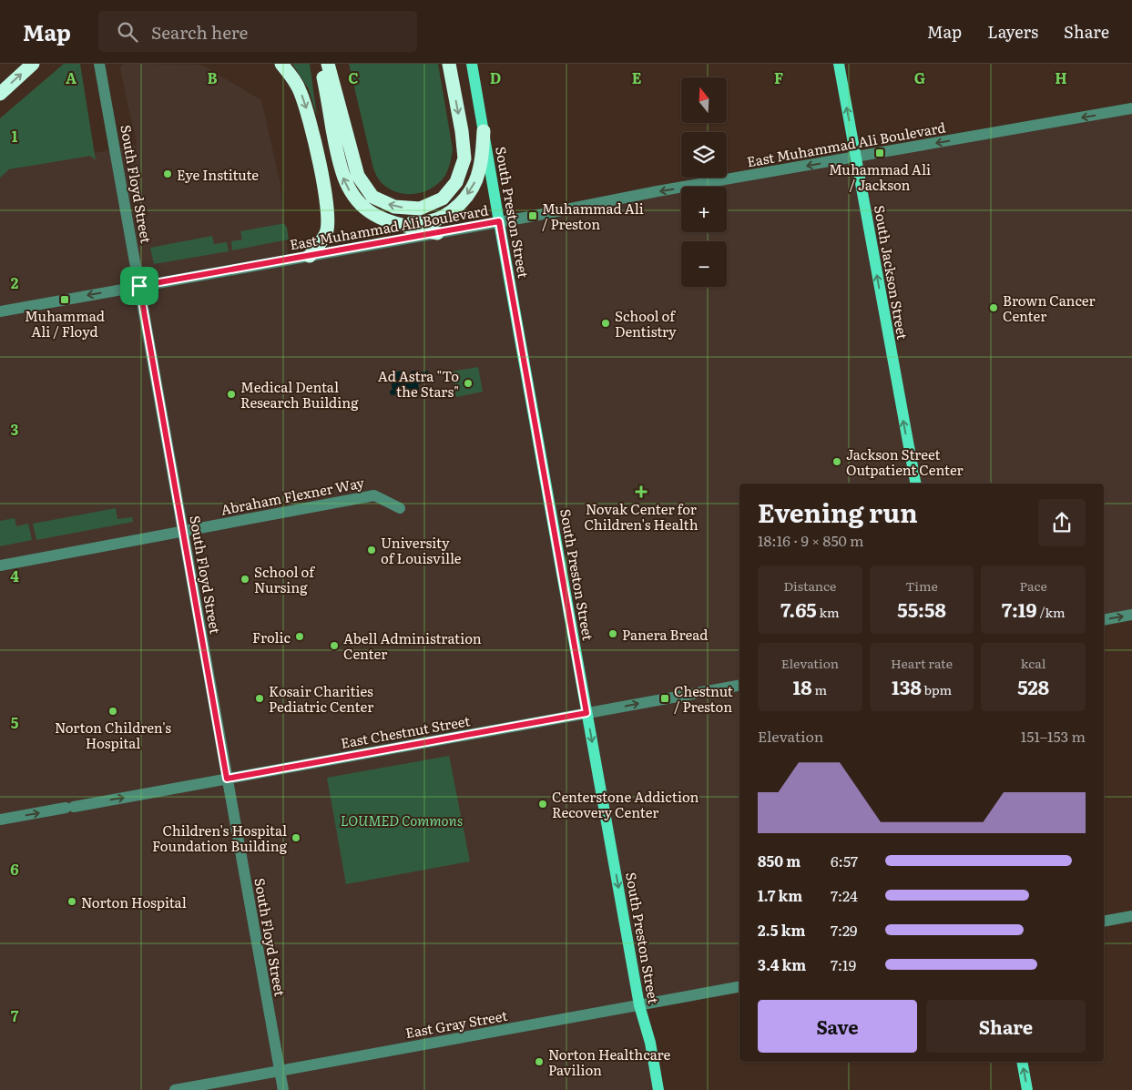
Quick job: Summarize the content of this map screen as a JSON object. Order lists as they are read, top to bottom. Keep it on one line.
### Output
{"streets":{"main road":["South Preston Street","South Jackson Street"],"street":["East Muhammad Ali Boulevard","South Floyd Street","Abraham Flexner Way","East Chestnut Street","East Gray Street"]},"crossings":[["East Muhammad Ali Boulevard","South Floyd Street"],["East Muhammad Ali Boulevard","South Preston Street"],["East Muhammad Ali Boulevard","South Jackson Street"],["South Floyd Street","Abraham Flexner Way"],["South Floyd Street","East Chestnut Street"],["South Floyd Street","East Gray Street"],["South Preston Street","East Chestnut Street"],["South Preston Street","East Gray Street"]],"one_way":["East Muhammad Ali Boulevard","South Jackson Street","East Chestnut Street"],"parks":["LOUMED Commons"],"places":{"transit":["Muhammad Ali / Jackson","Muhammad Ali / Preston","Muhammad Ali / Floyd","Chestnut / Preston"],"other":["Eye Institute","Brown Cancer Center","School of Dentistry","Ad Astra \"To the Stars\"","Medical Dental Research Building","Jackson Street Outpatient Center","University of Louisville","School of Nursing","Panera Bread","Frolic","Abell Administration Center","Kosair Charities Pediatric Center","Norton Children's Hospital","Centerstone Addiction Recovery Center","Children's Hospital Foundation Building","Norton Hospital","Norton Healthcare Pavilion"],"health":["Novak Center for Children's Health"]},"north":"top","page":{"header":"Map","search":"Search here","nav":["Map","Layers","Share"],"map_buttons":["+","−"],"heading":["Evening run","18:16 · 9 × 850 m"],"stats":[["Distance","7.65 km"],["Time","55:58"],["Pace","7:19 /km"],["Elevation","18 m"],["Heart rate","138 bpm"],["kcal","528"]],"chart":["Elevation","151–153 m"],"list":[{"name":"850 m","note":"6:57"},{"name":"1.7 km","note":"7:24"},{"name":"2.5 km","note":"7:29"},{"name":"3.4 km","note":"7:19"}],"buttons":["Save","Share"]},"grid":{"columns":["A","B","C","D","E","F","G","H"],"rows":["1","2","3","4","5","6","7"]}}
